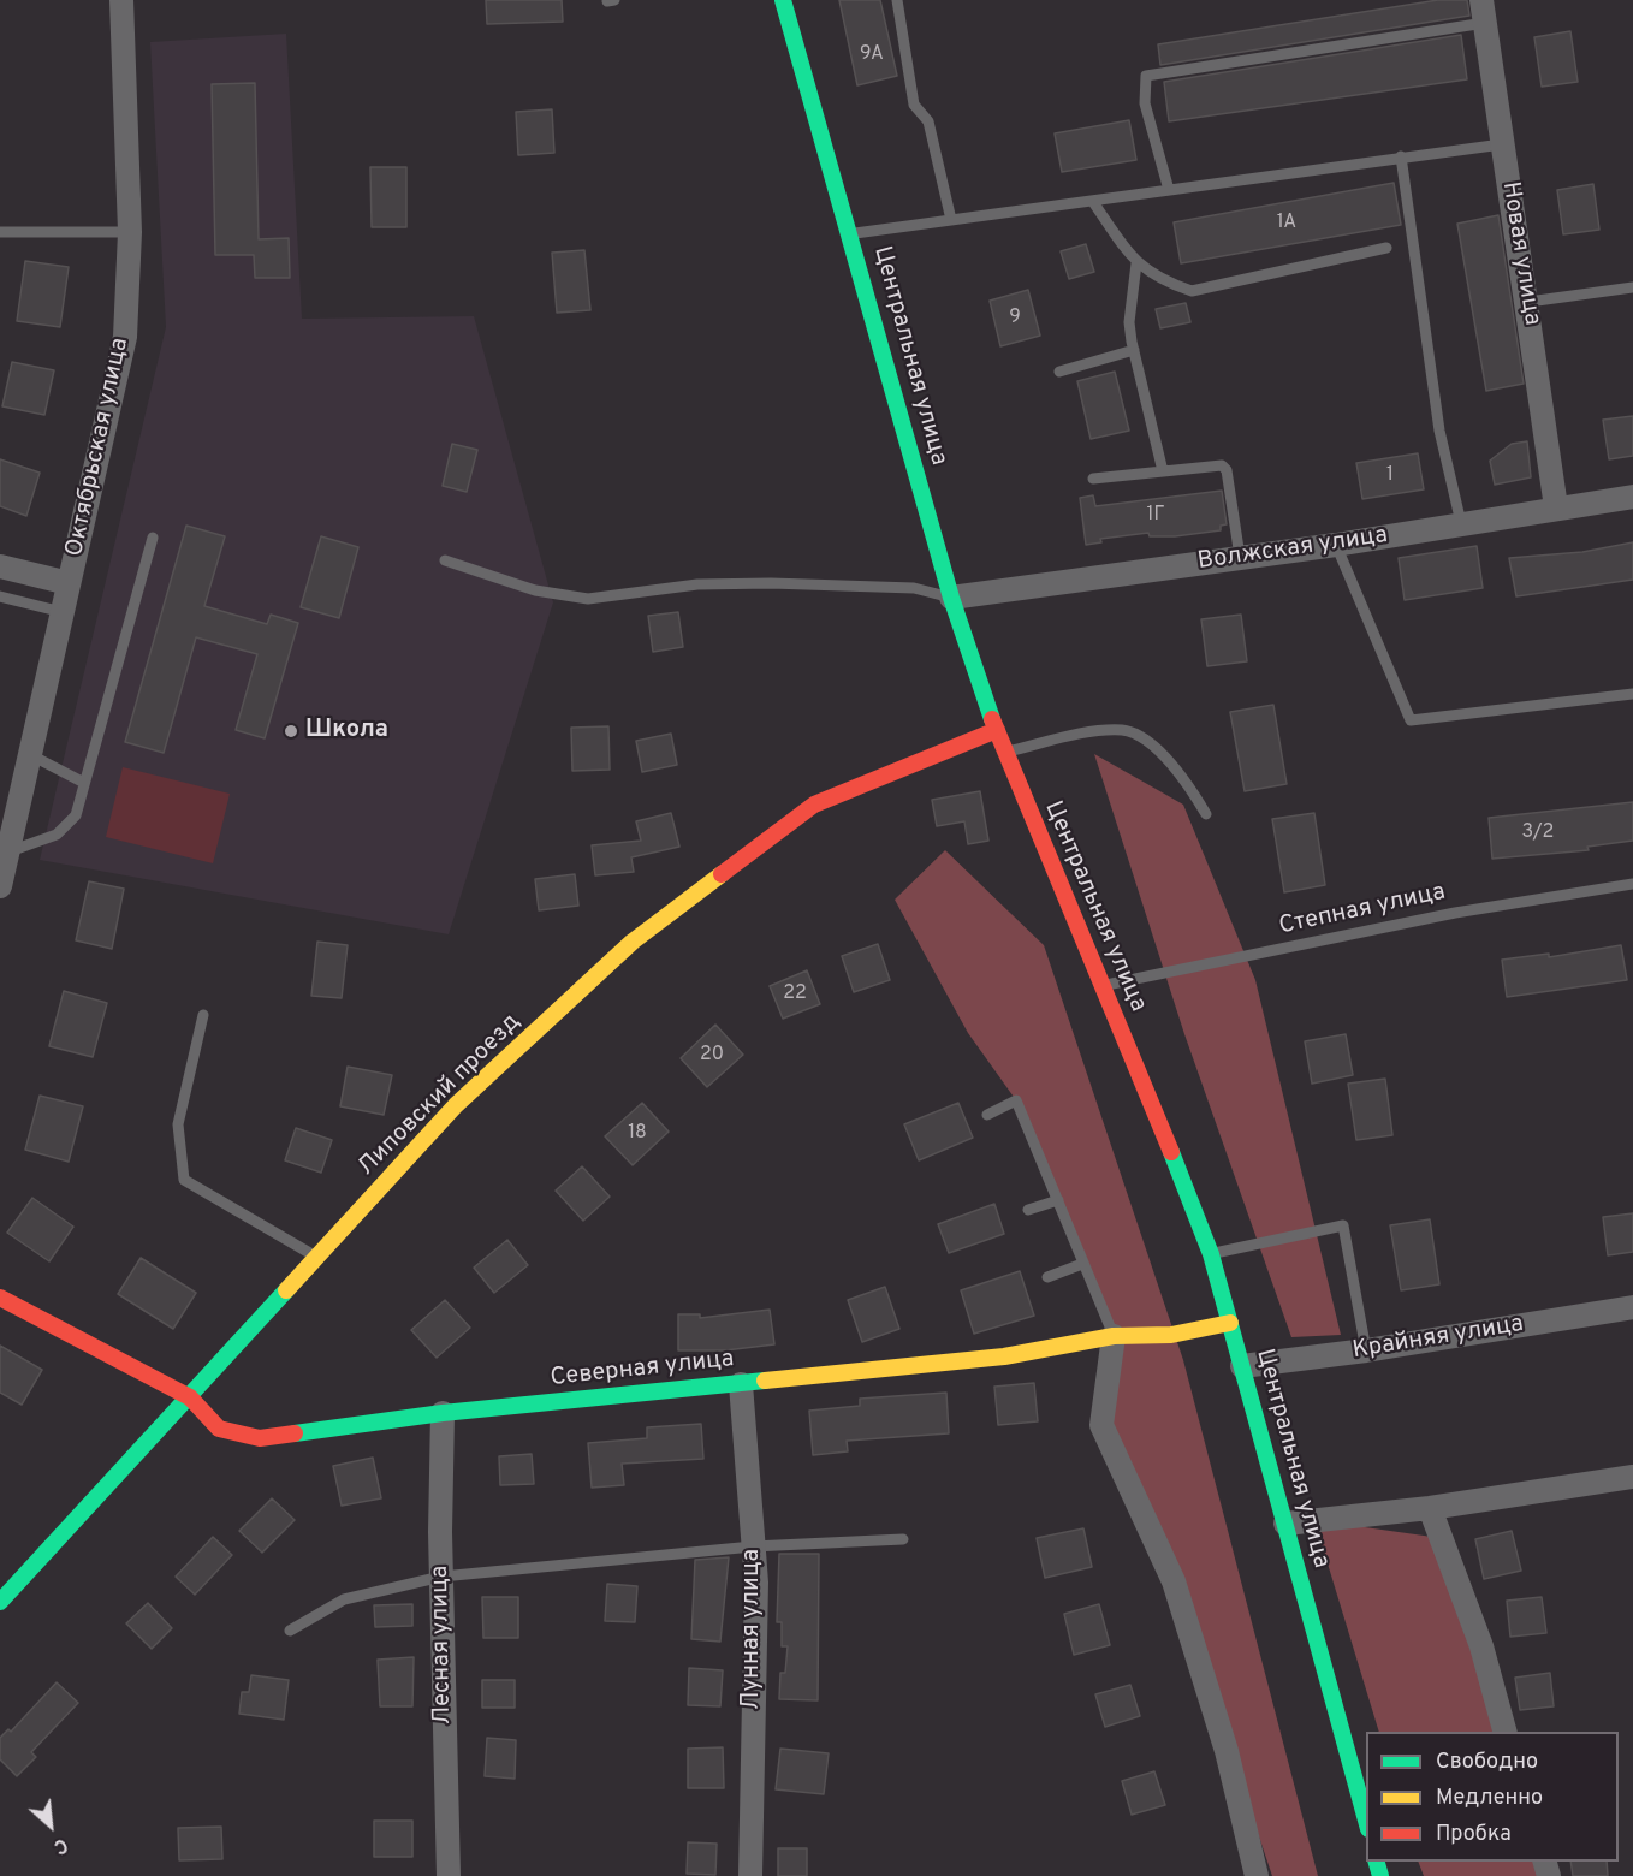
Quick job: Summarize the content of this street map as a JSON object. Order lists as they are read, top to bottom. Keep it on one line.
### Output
{"streets":{"street":["Новая улица","Центральная улица","Октябрьская улица","Волжская улица","Липовский проезд","Крайняя улица","Северная улица","Лунная улица","Лесная улица"],"lane":["Степная улица"]},"crossings":[["Новая улица","Волжская улица"],["Центральная улица","Волжская улица"],["Центральная улица","Степная улица"],["Центральная улица","Липовский проезд"],["Центральная улица","Крайняя улица"],["Центральная улица","Северная улица"],["Липовский проезд","Северная улица"],["Северная улица","Лунная улица"],["Северная улица","Лесная улица"]],"places":["Школа"],"house_numbers":["9А","1А","9","1","1Г","3/2","22","20","18"],"legend":["Свободно","Медленно","Пробка"],"north":"bottom right"}
